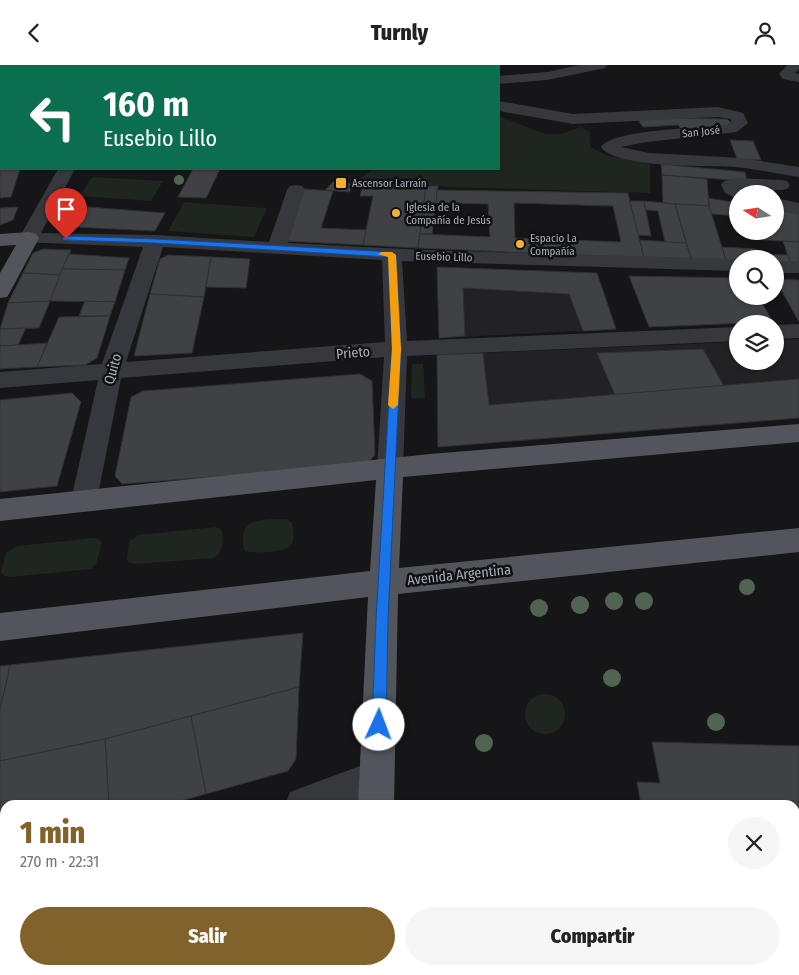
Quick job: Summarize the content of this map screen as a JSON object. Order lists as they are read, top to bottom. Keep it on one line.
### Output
{"streets":{"main road":["Eusebio Lillo","Avenida Argentina"],"street":["San José","Prieto","Quito"]},"crossings":[["Eusebio Lillo","Quito"],["Prieto","Quito"]],"places":{"transit":["Ascensor Larraín"],"other":["Iglesia de la Compañía de Jesús","Espacio La Compañía"]},"north":"left","page":{"header":"Turnly","turn":["160 m","Eusebio Lillo"],"heading":["1 min","270 m · 22:31"],"buttons":["Salir","Compartir"]}}
